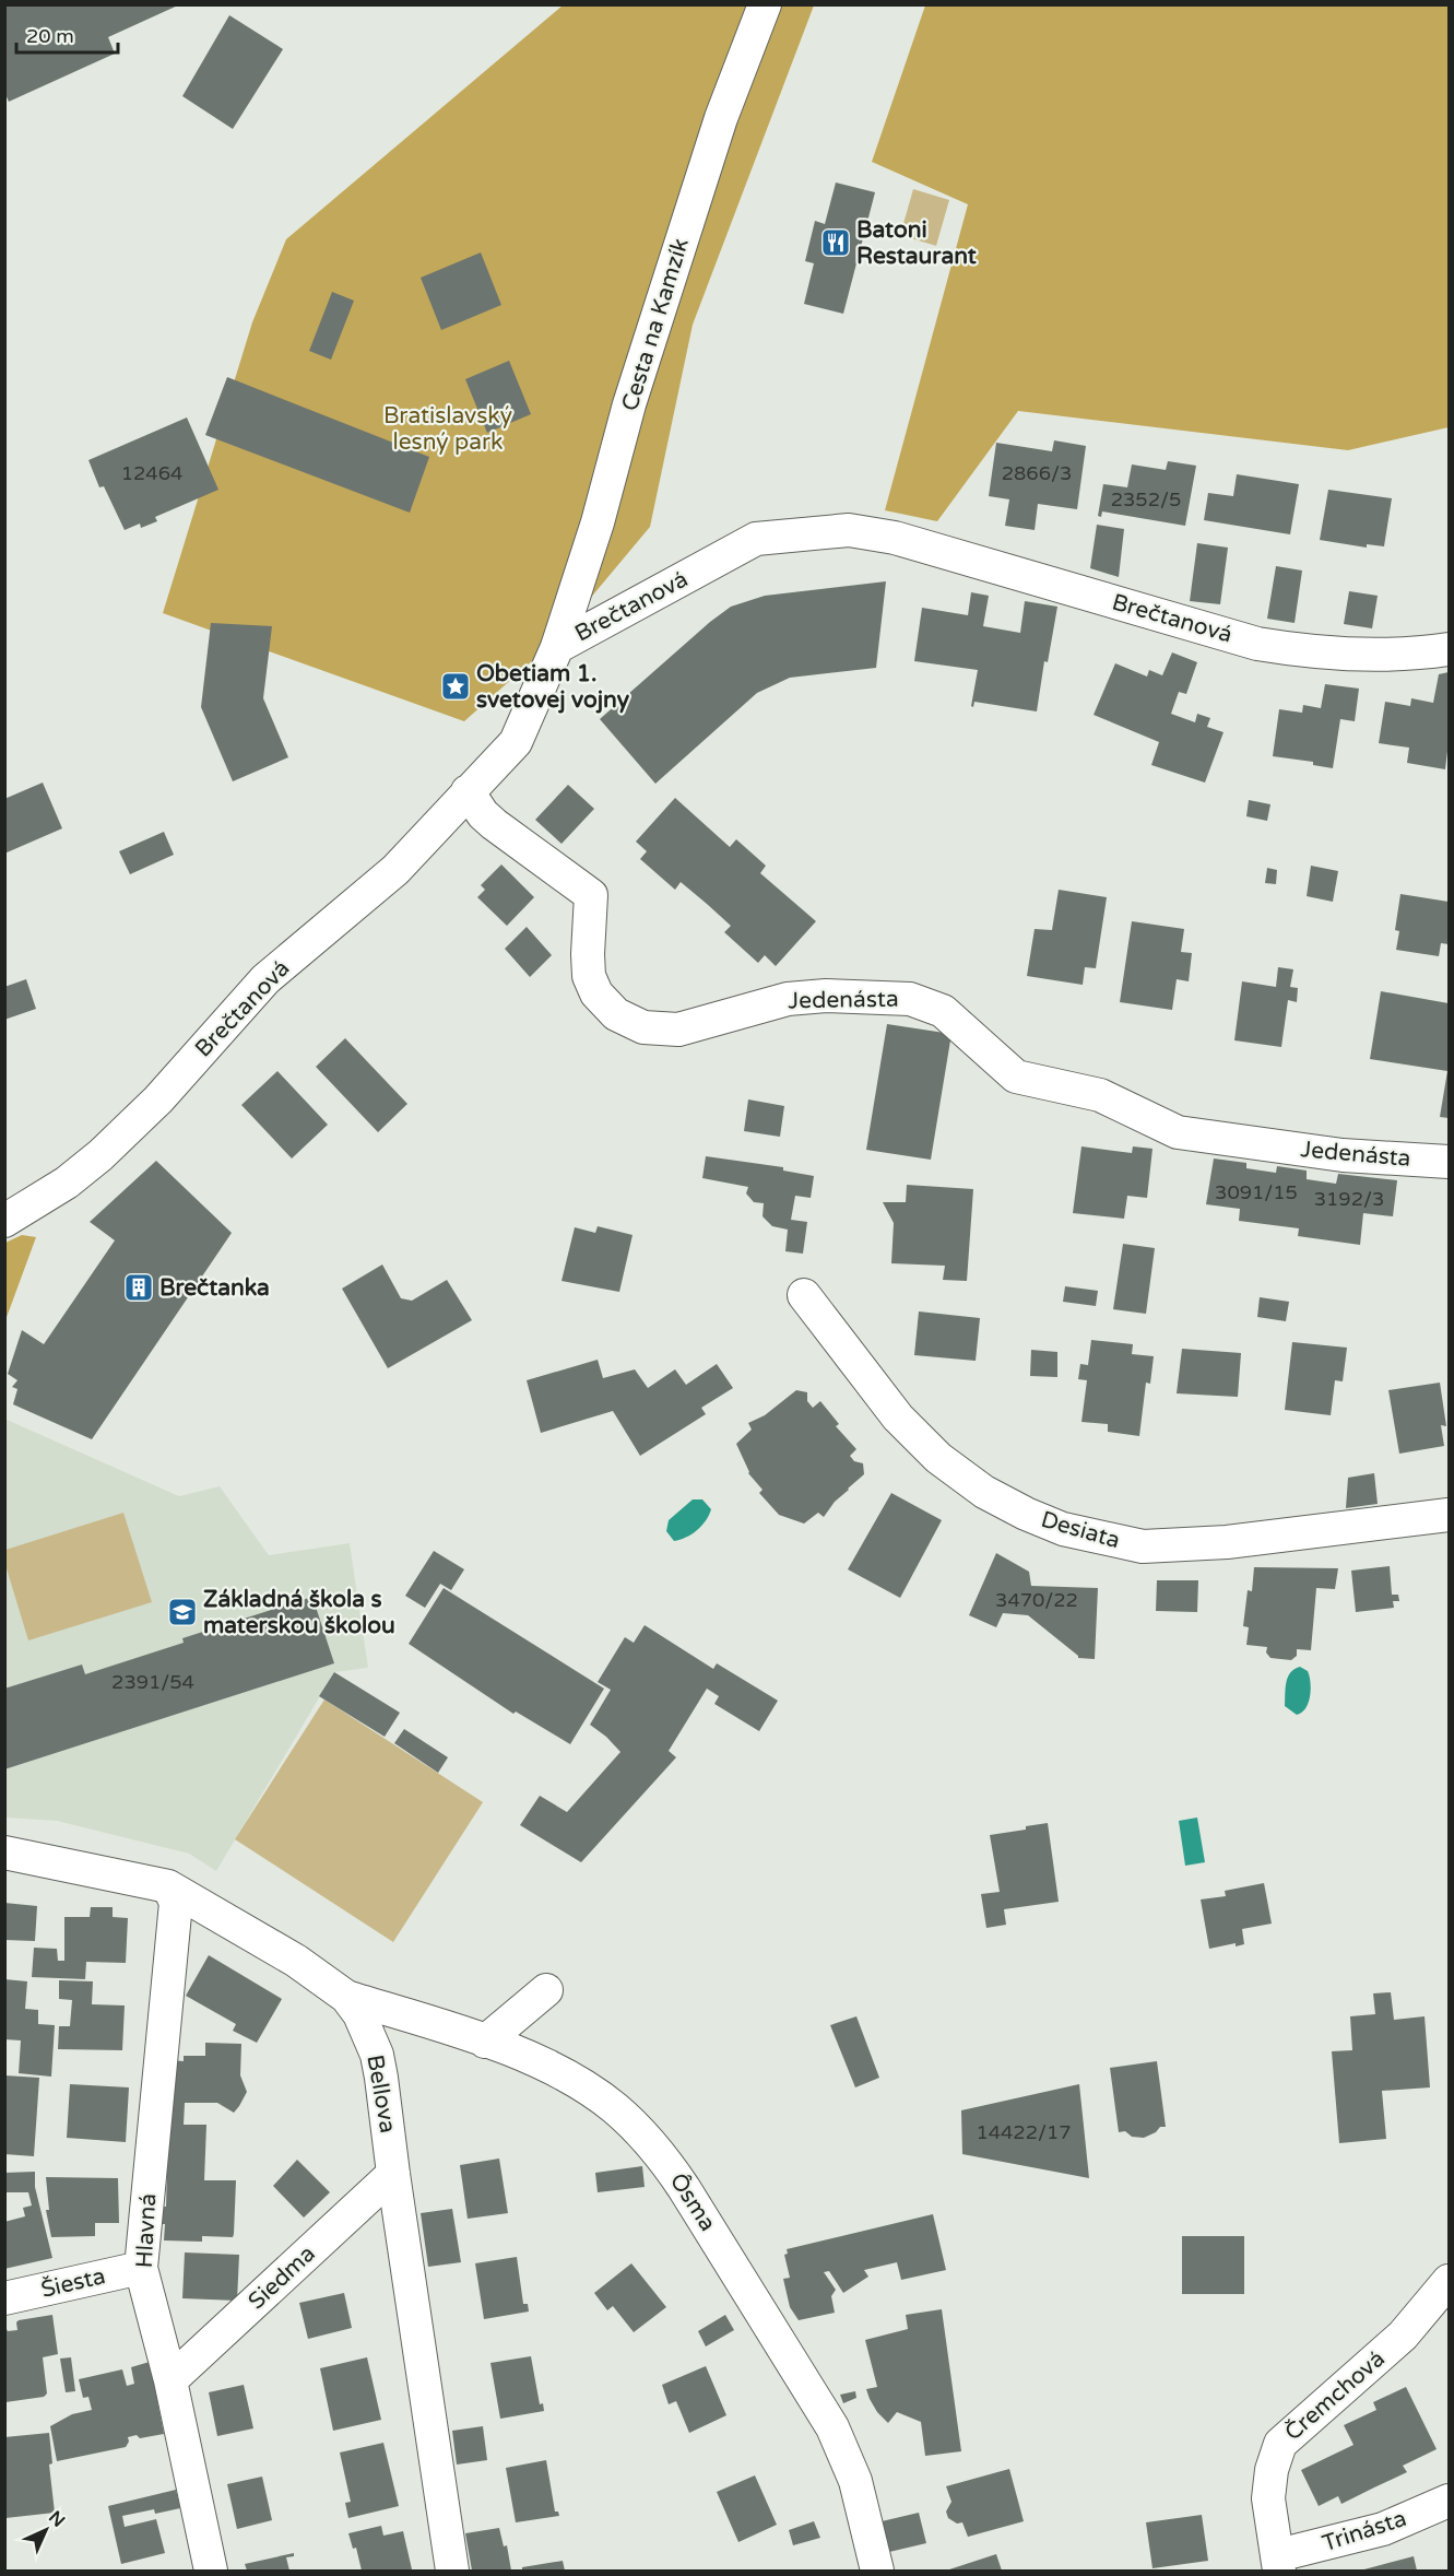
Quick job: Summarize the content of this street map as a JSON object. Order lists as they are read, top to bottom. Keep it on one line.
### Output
{"streets":{"street":["Cesta na Kamzík","Brečtanová","Jedenásta","Desiata","Bellova","Ôsma","Hlavná","Siedma","Šiesta","Čremchová","Trinásta"]},"crossings":[["Cesta na Kamzík","Brečtanová"],["Brečtanová","Jedenásta"],["Bellova","Ôsma"],["Bellova","Hlavná"],["Bellova","Siedma"],["Hlavná","Siedma"],["Hlavná","Šiesta"],["Čremchová","Trinásta"]],"parks":["Bratislavský lesný park"],"places":{"restaurant":["Batoni Restaurant"],"place":["Obetiam 1. svetovej vojny"],"building":["Brečtanka"],"school or university":["Základná škola s materskou školou"]},"house_numbers":["12464","2866/3","2352/5","3091/15","3192/3","3470/22","2391/54","14422/17"],"scale_bar":"20 m","north":"top right"}
